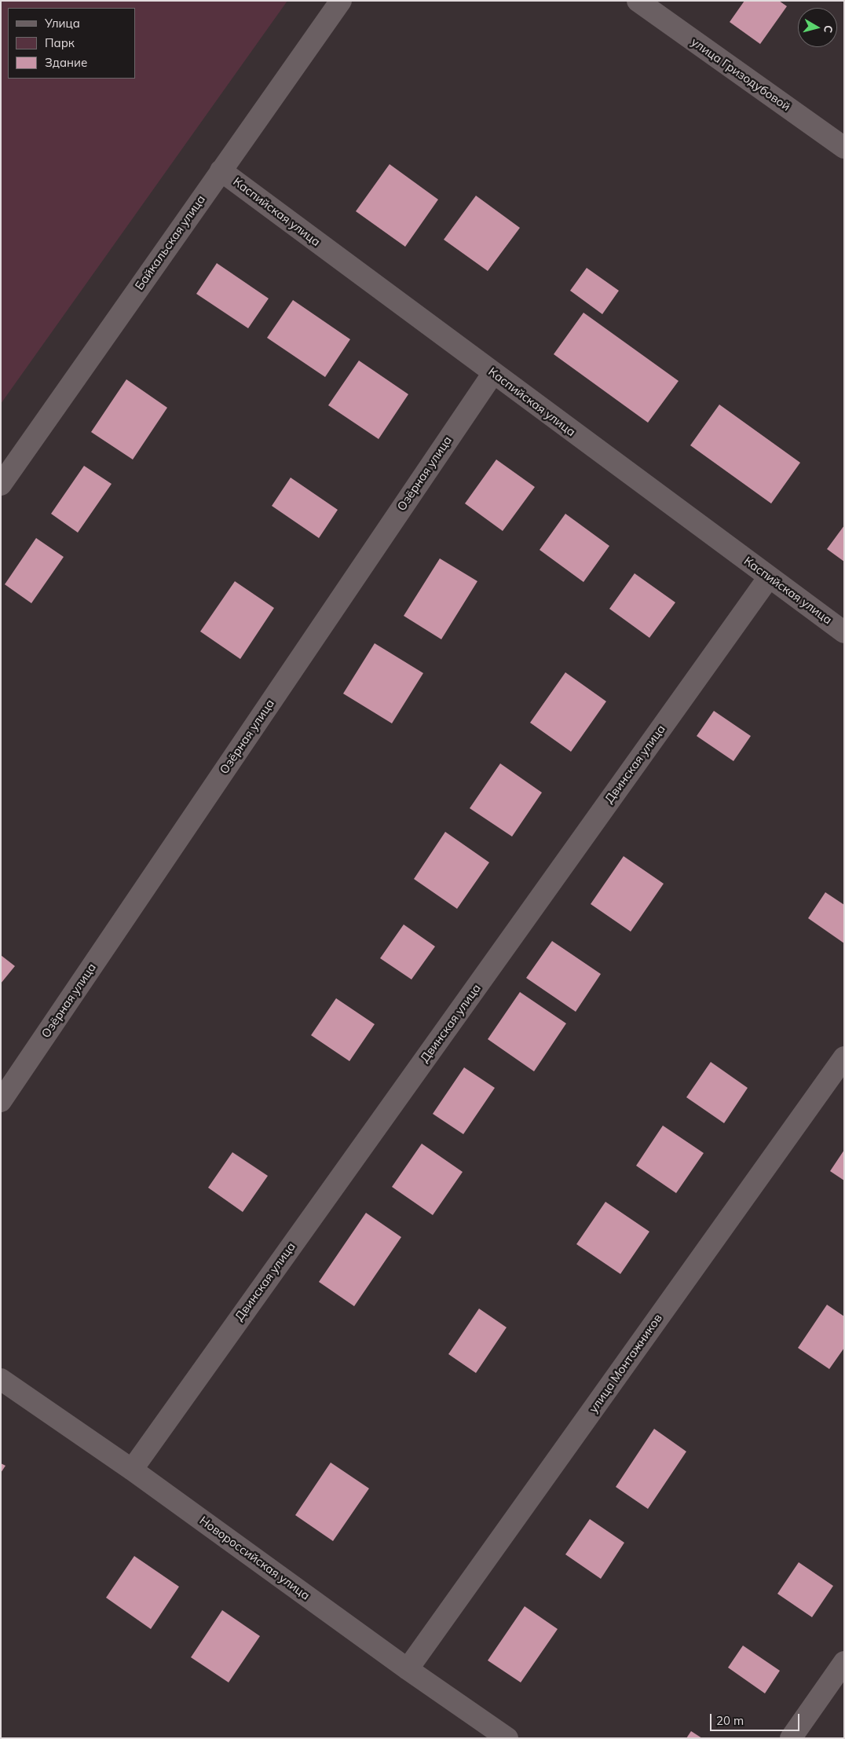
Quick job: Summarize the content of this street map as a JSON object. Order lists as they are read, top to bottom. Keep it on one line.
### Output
{"streets":{"street":["улица Гризодубовой","Каспийская улица","Байкальская улица","Озёрная улица","Двинская улица","улица Монтажников","Новороссийская улица"]},"crossings":[["Каспийская улица","Байкальская улица"],["Каспийская улица","Озёрная улица"],["Каспийская улица","Двинская улица"],["Двинская улица","Новороссийская улица"],["улица Монтажников","Новороссийская улица"]],"legend":["Улица","Парк","Здание"],"scale_bar":"20 m","north":"right"}
